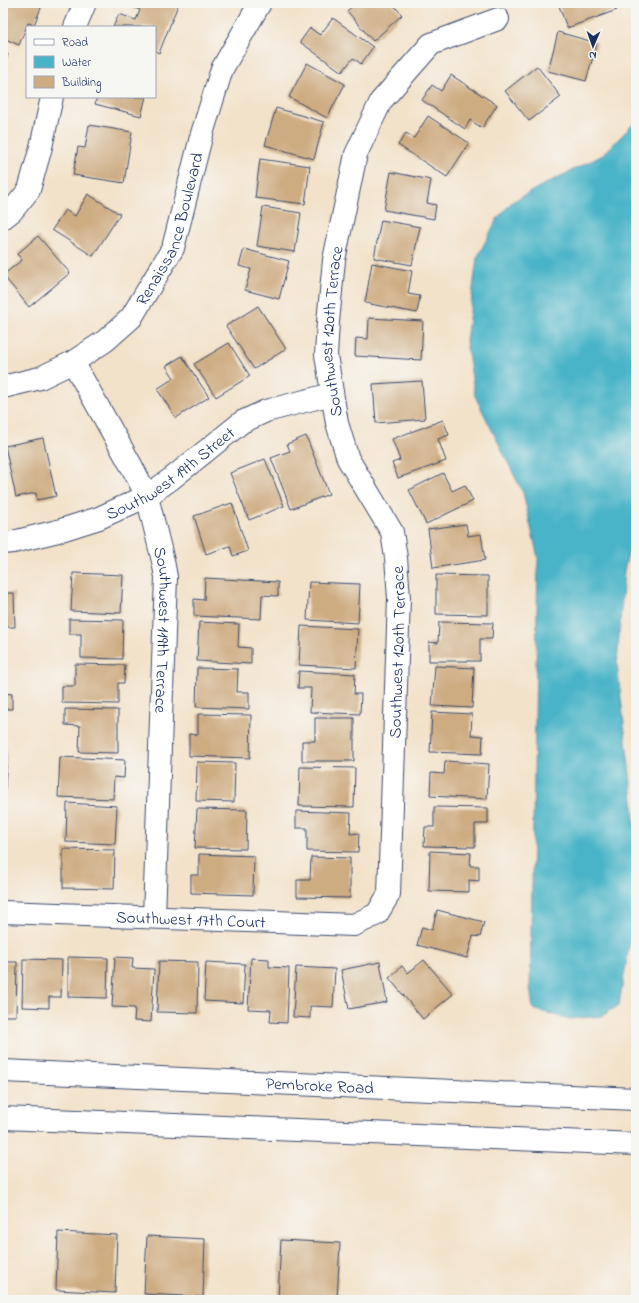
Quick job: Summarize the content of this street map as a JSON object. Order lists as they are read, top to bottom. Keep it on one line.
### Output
{"streets":{"street":["Renaissance Boulevard","Southwest 120th Terrace","Southwest 19th Street","Southwest 119th Terrace","Southwest 17th Court","Pembroke Road"]},"crossings":[["Renaissance Boulevard","Southwest 119th Terrace"],["Southwest 120th Terrace","Southwest 19th Street"],["Southwest 120th Terrace","Southwest 17th Court"],["Southwest 19th Street","Southwest 119th Terrace"],["Southwest 119th Terrace","Southwest 17th Court"]],"legend":["Road","Water","Building"],"north":"bottom"}
